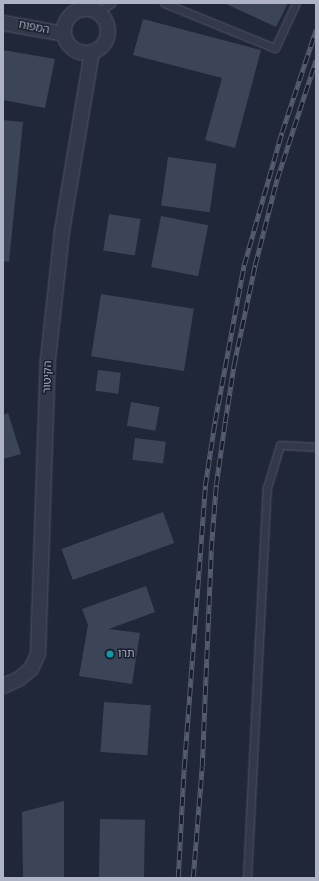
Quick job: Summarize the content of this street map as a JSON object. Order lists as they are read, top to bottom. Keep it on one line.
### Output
{"streets":{"street":["המפוח","הקיטור"]},"crossings":[["המפוח","הקיטור"]],"places":["תרו"]}
